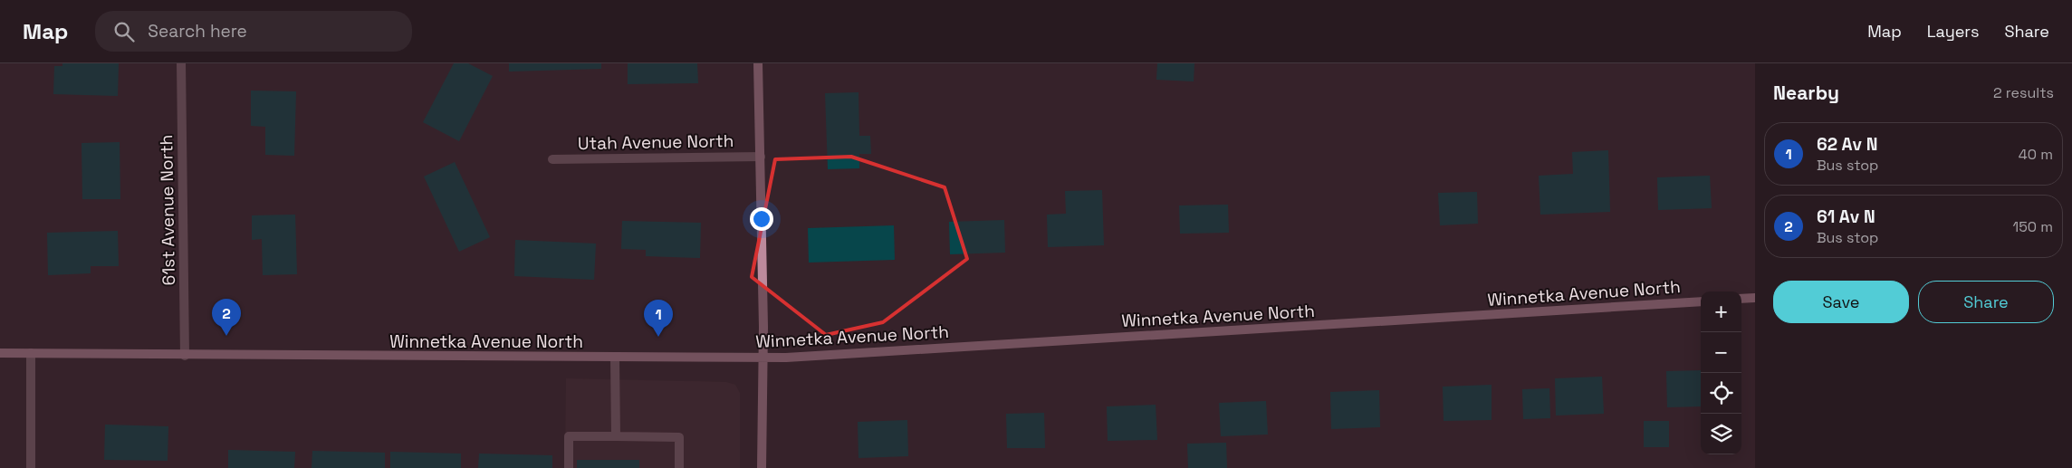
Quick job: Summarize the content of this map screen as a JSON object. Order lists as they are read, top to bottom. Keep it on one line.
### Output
{"streets":{"street":["Utah Avenue North","61st Avenue North","Winnetka Avenue North"]},"crossings":[["61st Avenue North","Winnetka Avenue North"]],"page":{"header":"Map","search":"Search here","nav":["Map","Layers","Share"],"heading":["Nearby","2 results"],"list":[{"mark":"1","name":"62 Av N","note":"Bus stop","value":"40 m"},{"mark":"2","name":"61 Av N","note":"Bus stop","value":"150 m"}],"buttons":["Save","Share"],"map_buttons":["+","−"],"pins":["2","1"]}}
